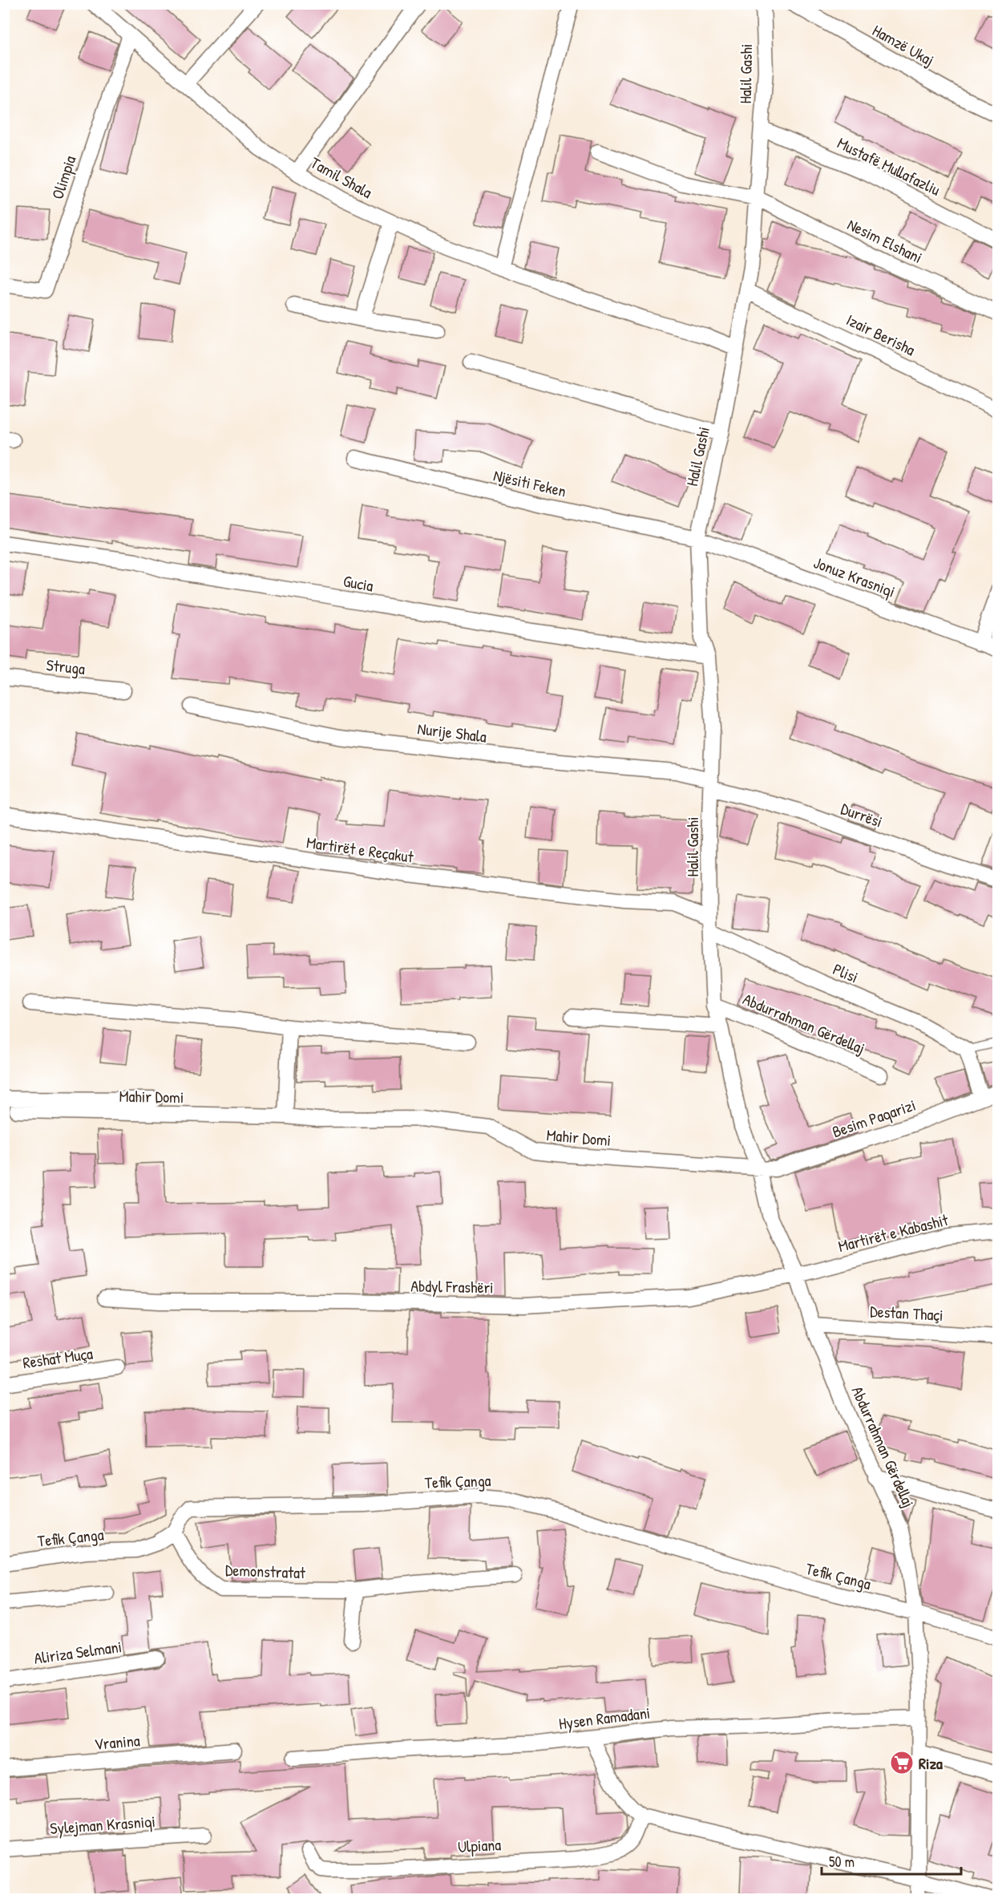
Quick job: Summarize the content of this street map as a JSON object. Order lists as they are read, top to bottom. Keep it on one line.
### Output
{"streets":{"street":["Hamzë Ukaj","Halil Gashi","Mustafë Mullafazliu","Olimpia","Tamil Shala","Nesim Elshani","Izair Berisha","Njësiti Feken","Jonuz Krasniqi","Gucia","Struga","Nurije Shala","Durrësi","Martirët e Reçakut","Plisi","Abdurrahman Gërdellaj","Mahir Domi","Besim Paqarizi","Martirët e Kabashit","Abdyl Frashëri","Destan Thaçi","Reshat Muça","Tefik Çanga","Demonstratat","Aliriza Selmani","Hysen Ramadani","Vranina","Sylejman Krasniqi","Ulpiana"]},"crossings":[["Halil Gashi","Mustafë Mullafazliu"],["Halil Gashi","Tamil Shala"],["Halil Gashi","Nesim Elshani"],["Halil Gashi","Izair Berisha"],["Halil Gashi","Njësiti Feken"],["Halil Gashi","Jonuz Krasniqi"],["Halil Gashi","Gucia"],["Halil Gashi","Nurije Shala"],["Halil Gashi","Durrësi"],["Halil Gashi","Martirët e Reçakut"],["Halil Gashi","Plisi"],["Halil Gashi","Abdurrahman Gërdellaj"],["Olimpia","Tamil Shala"],["Njësiti Feken","Jonuz Krasniqi"],["Nurije Shala","Durrësi"],["Martirët e Reçakut","Plisi"],["Martirët e Reçakut","Abdurrahman Gërdellaj"],["Plisi","Abdurrahman Gërdellaj"],["Abdurrahman Gërdellaj","Mahir Domi"],["Abdurrahman Gërdellaj","Besim Paqarizi"],["Abdurrahman Gërdellaj","Martirët e Kabashit"],["Abdurrahman Gërdellaj","Abdyl Frashëri"],["Abdurrahman Gërdellaj","Destan Thaçi"],["Abdurrahman Gërdellaj","Tefik Çanga"],["Abdurrahman Gërdellaj","Hysen Ramadani"],["Mahir Domi","Besim Paqarizi"],["Martirët e Kabashit","Abdyl Frashëri"],["Tefik Çanga","Demonstratat"]],"places":{"supermarket":["Riza"]},"scale_bar":"50 m"}
